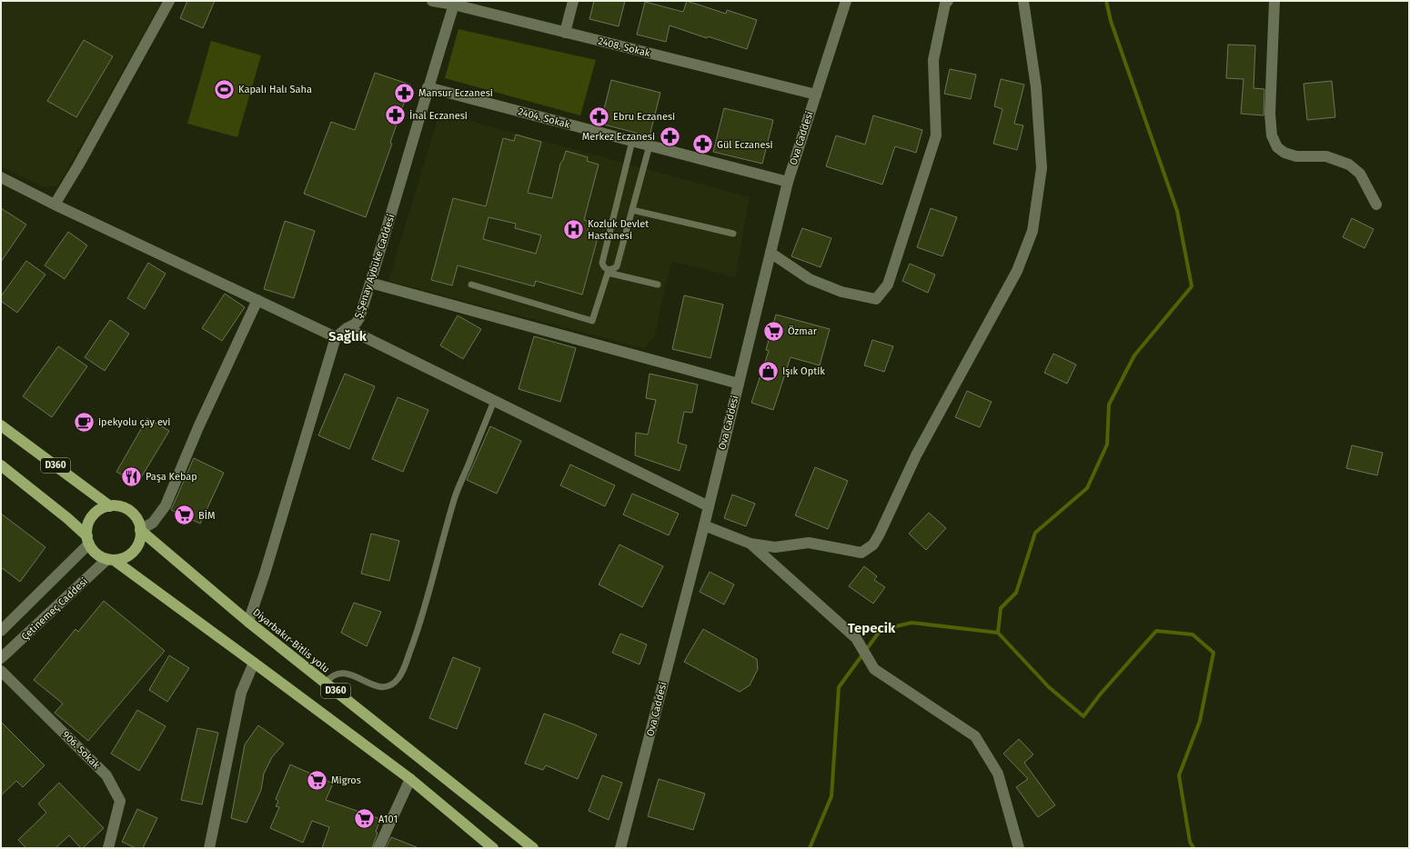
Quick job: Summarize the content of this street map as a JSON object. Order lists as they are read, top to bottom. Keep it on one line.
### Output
{"streets":{"highway":["D360","Diyarbakır-Bitlis yolu"],"street":["2408. Sokak","2404. Sokak","Ova Caddesi","Ş.Şenay Aybüke Caddesi","Çetinemeç Caddesi","906. Sokak"]},"crossings":[["2408. Sokak","Ova Caddesi"],["2408. Sokak","Ş.Şenay Aybüke Caddesi"],["2404. Sokak","Ova Caddesi"],["2404. Sokak","Ş.Şenay Aybüke Caddesi"],["D360","Çetinemeç Caddesi"],["D360","Diyarbakır-Bitlis yolu"],["Çetinemeç Caddesi","Diyarbakır-Bitlis yolu"]],"districts":["Sağlık","Tepecik"],"places":{"sports":["Kapalı Halı Saha"],"pharmacy":["Mansur Eczanesi","İnal Eczanesi","Ebru Eczanesi","Merkez Eczanesi","Gül Eczanesi"],"hospital":["Kozluk Devlet Hastanesi"],"supermarket":["Özmar","BİM","Migros","A101"],"shop":["Işık Optik"],"cafe":["ipekyolu çay evi"],"restaurant":["Paşa Kebap"]}}
